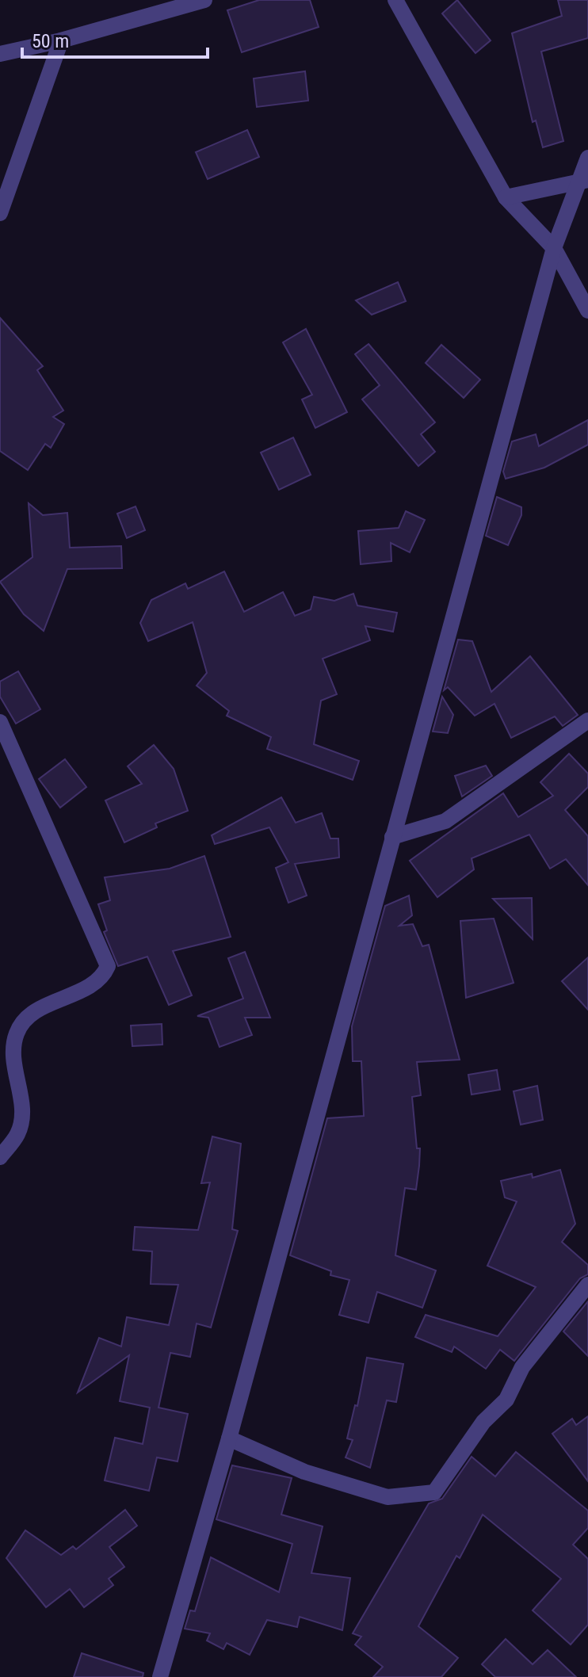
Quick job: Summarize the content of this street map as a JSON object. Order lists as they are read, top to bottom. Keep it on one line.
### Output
{"scale_bar":"50 m"}
